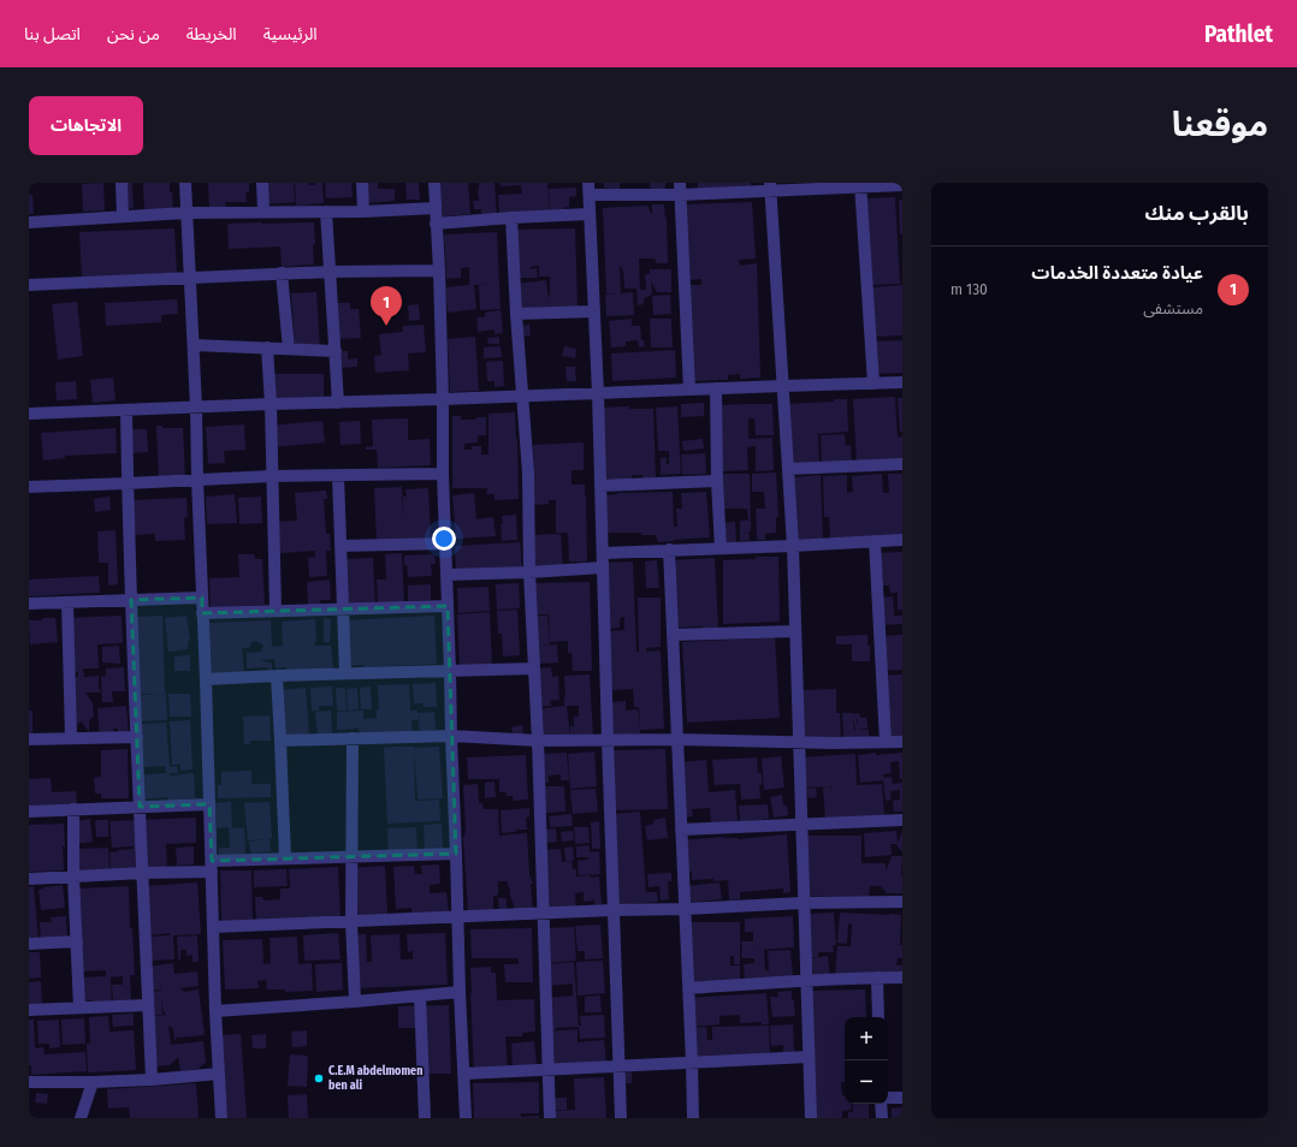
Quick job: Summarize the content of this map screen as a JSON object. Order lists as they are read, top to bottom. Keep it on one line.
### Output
{"places":["C.E.M abdelmomen ben ali"],"page":{"header":"Pathlet","nav":["الرئيسية","الخريطة","من نحن","اتصل بنا"],"title":"موقعنا","buttons":"الاتجاهات","heading":"بالقرب منك","list":[{"mark":"1","name":"عيادة متعددة الخدمات","note":"مستشفى","value":"130 m"}],"pins":"1","map_buttons":["+","−"]}}
